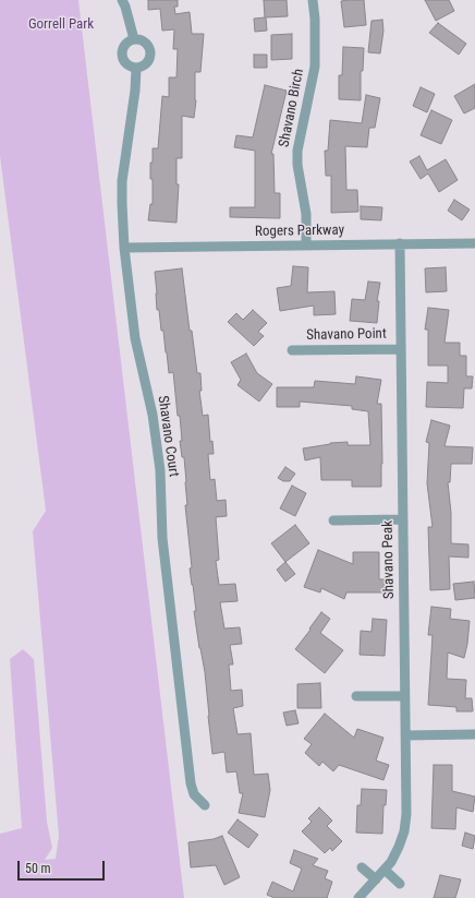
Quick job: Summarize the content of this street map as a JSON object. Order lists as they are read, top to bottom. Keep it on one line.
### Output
{"streets":{"street":["Shavano Birch","Rogers Parkway","Shavano Point","Shavano Court","Shavano Peak"]},"crossings":[["Shavano Birch","Rogers Parkway"],["Rogers Parkway","Shavano Court"],["Rogers Parkway","Shavano Peak"],["Shavano Point","Shavano Peak"]],"parks":["Gorrell Park"],"scale_bar":"50 m"}
